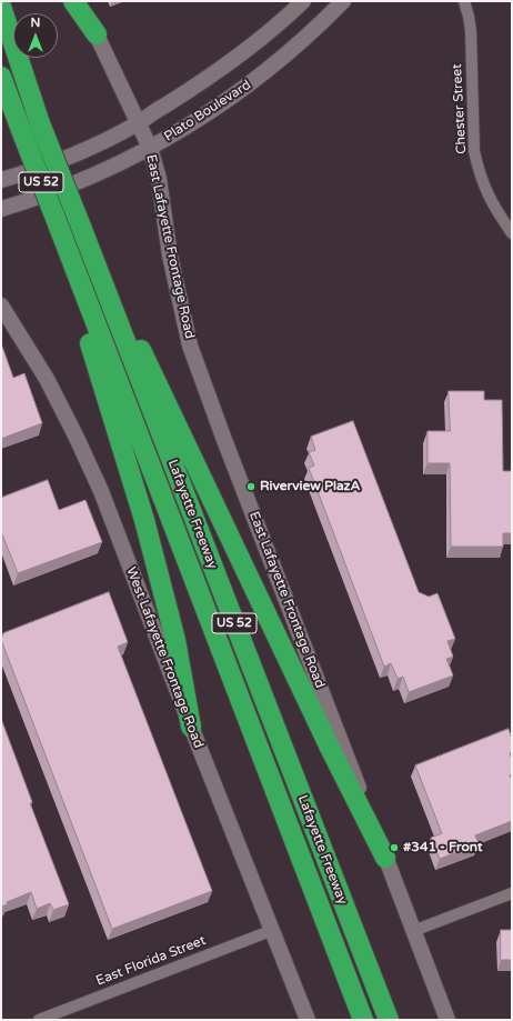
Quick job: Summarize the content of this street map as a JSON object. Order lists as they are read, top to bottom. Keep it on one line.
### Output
{"streets":{"highway":["US 52","Lafayette Freeway"],"main road":["Plato Boulevard","East Lafayette Frontage Road","West Lafayette Frontage Road"],"street":["Chester Street","East Florida Street"]},"crossings":[["Plato Boulevard","East Lafayette Frontage Road"],["West Lafayette Frontage Road","East Florida Street"]],"places":["Riverview PlazA","#341 - Front"],"north":"top"}
